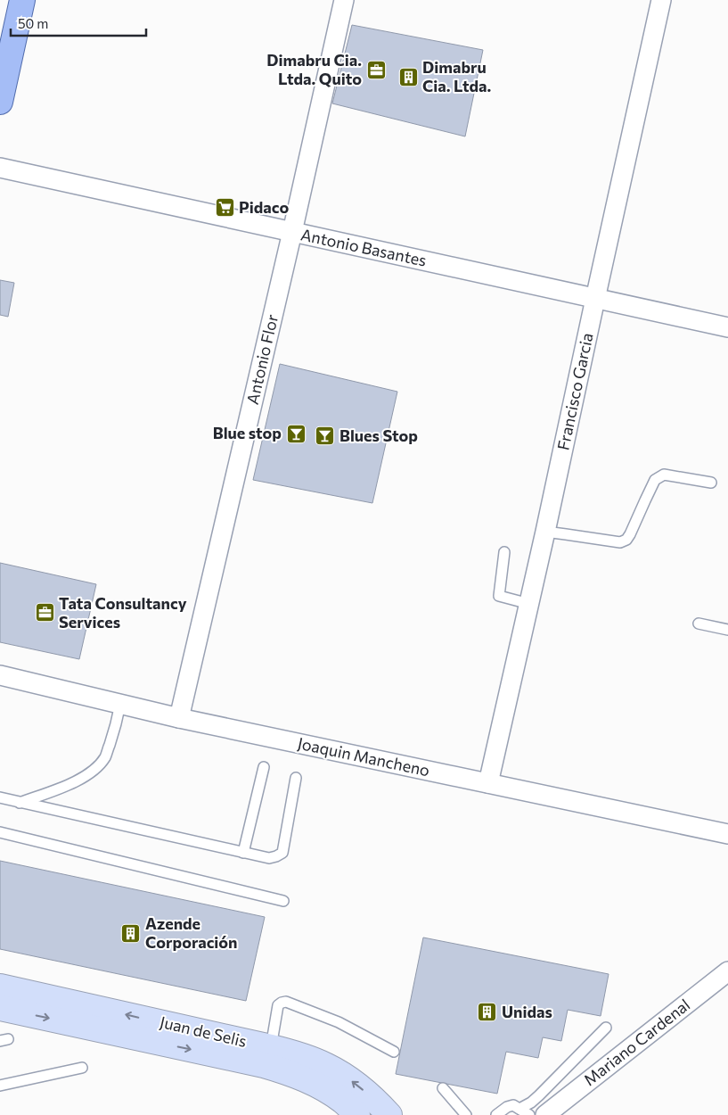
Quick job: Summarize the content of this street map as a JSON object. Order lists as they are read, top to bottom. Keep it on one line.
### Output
{"streets":{"main road":["Juan de Selis"],"street":["Antonio Basantes","Antonio Flor","Francisco Garcia","Joaquin Mancheno","Mariano Cardenal"]},"crossings":[["Antonio Basantes","Antonio Flor"],["Antonio Basantes","Francisco Garcia"],["Antonio Flor","Joaquin Mancheno"],["Francisco Garcia","Joaquin Mancheno"]],"places":{"office":["Dimabru Cia. Ltda. Quito","Tata Consultancy Services"],"building":["Dimabru Cia. Ltda.","Azende Corporación","Unidas"],"supermarket":["Pidaco"],"bar":["Blue stop","Blues Stop"]},"scale_bar":"50 m"}
